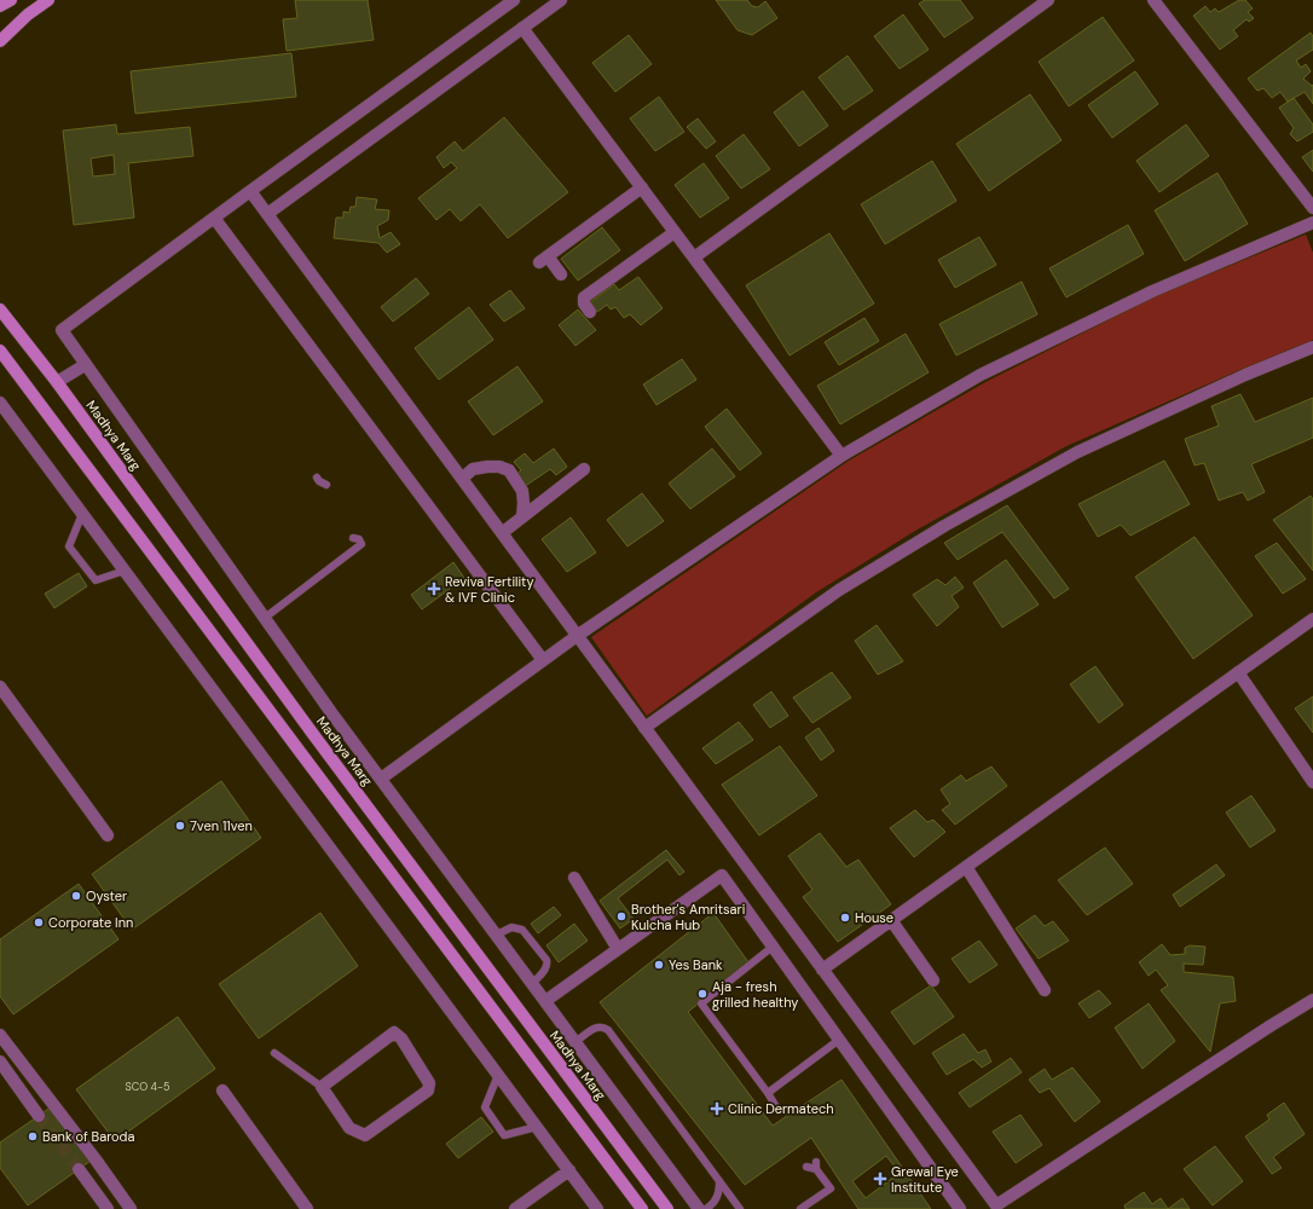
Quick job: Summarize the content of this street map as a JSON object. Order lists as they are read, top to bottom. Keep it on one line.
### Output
{"streets":{"main road":["Madhya Marg"]},"places":{"health":["Reviva Fertility & IVF Clinic","Clinic Dermatech","Grewal Eye Institute"],"other":["7ven 11ven","Oyster","Brother's Amritsari Kulcha Hub","House","Corporate Inn","Yes Bank","Aja - fresh grilled healthy","Bank of Baroda"]},"house_numbers":["SCO 4-5"]}
